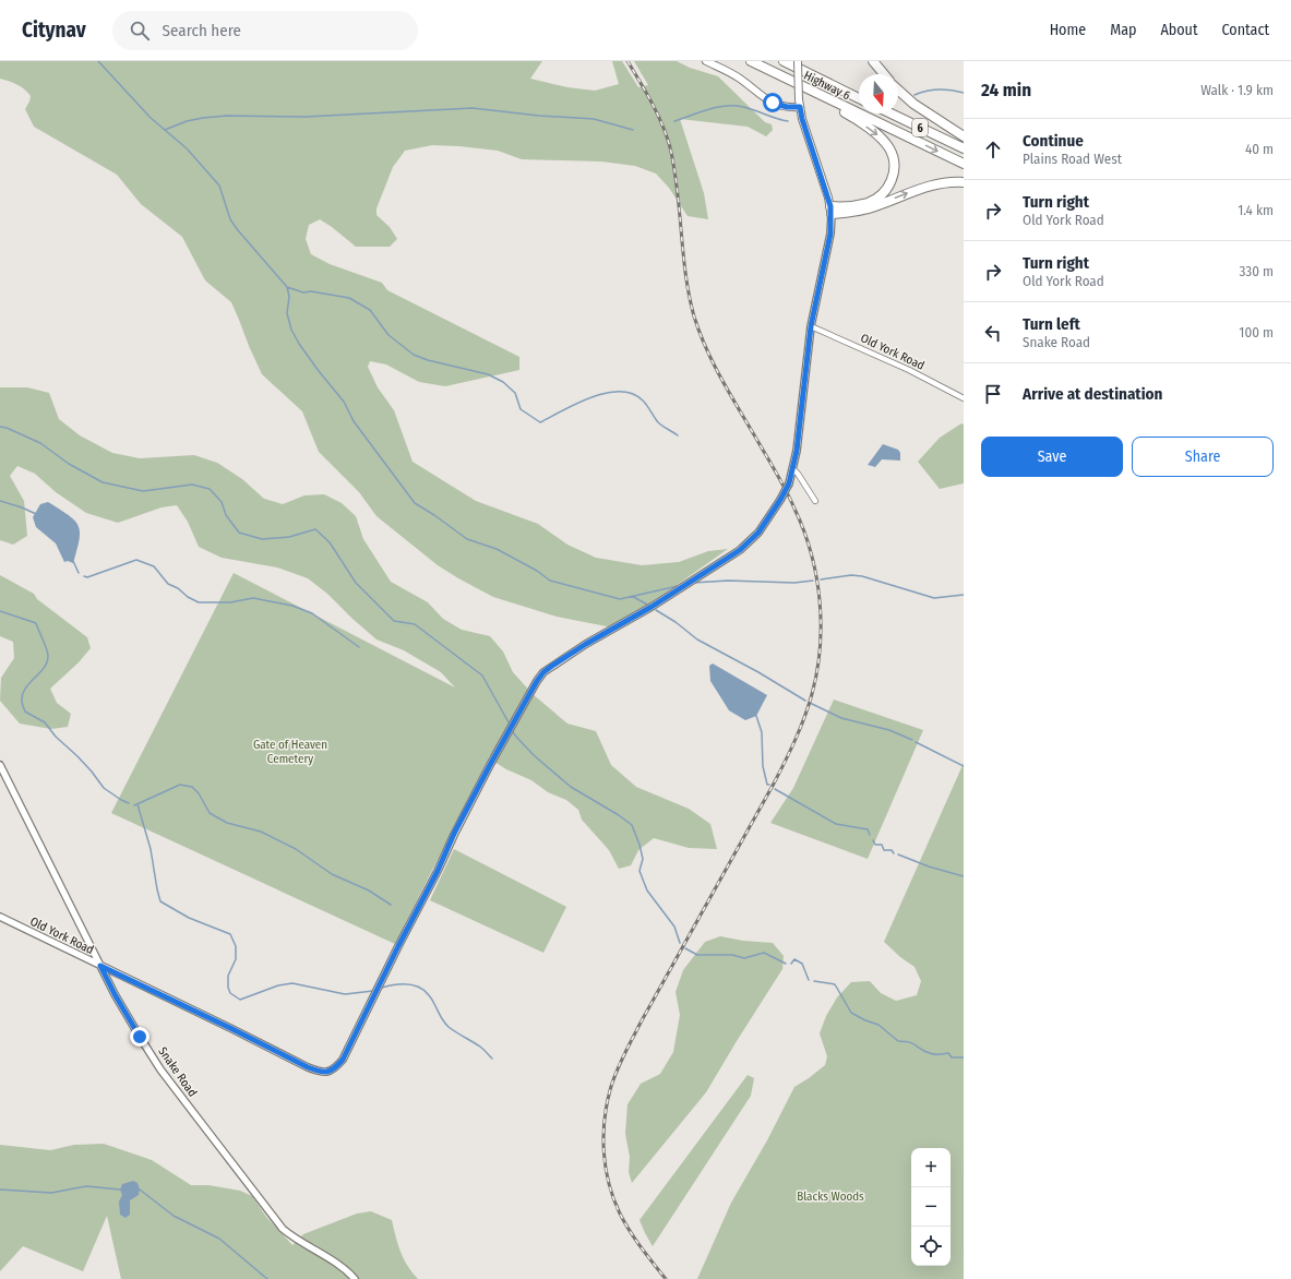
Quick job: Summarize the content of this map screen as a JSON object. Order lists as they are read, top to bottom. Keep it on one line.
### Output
{"streets":{"highway":["Highway 6","6"],"main road":["Old York Road"],"street":["Snake Road"]},"crossings":[["Old York Road","Snake Road"]],"parks":["Gate of Heaven Cemetery","Blacks Woods"],"north":"bottom","page":{"header":"Citynav","search":"Search here","nav":["Home","Map","About","Contact"],"heading":["24 min","Walk · 1.9 km"],"list":[["Continue","Plains Road West","40 m"],["Turn right","Old York Road","1.4 km"],["Turn right","Old York Road","330 m"],["Turn left","Snake Road","100 m"],"Arrive at destination"],"buttons":["Save","Share"],"map_buttons":["+","−"]}}
